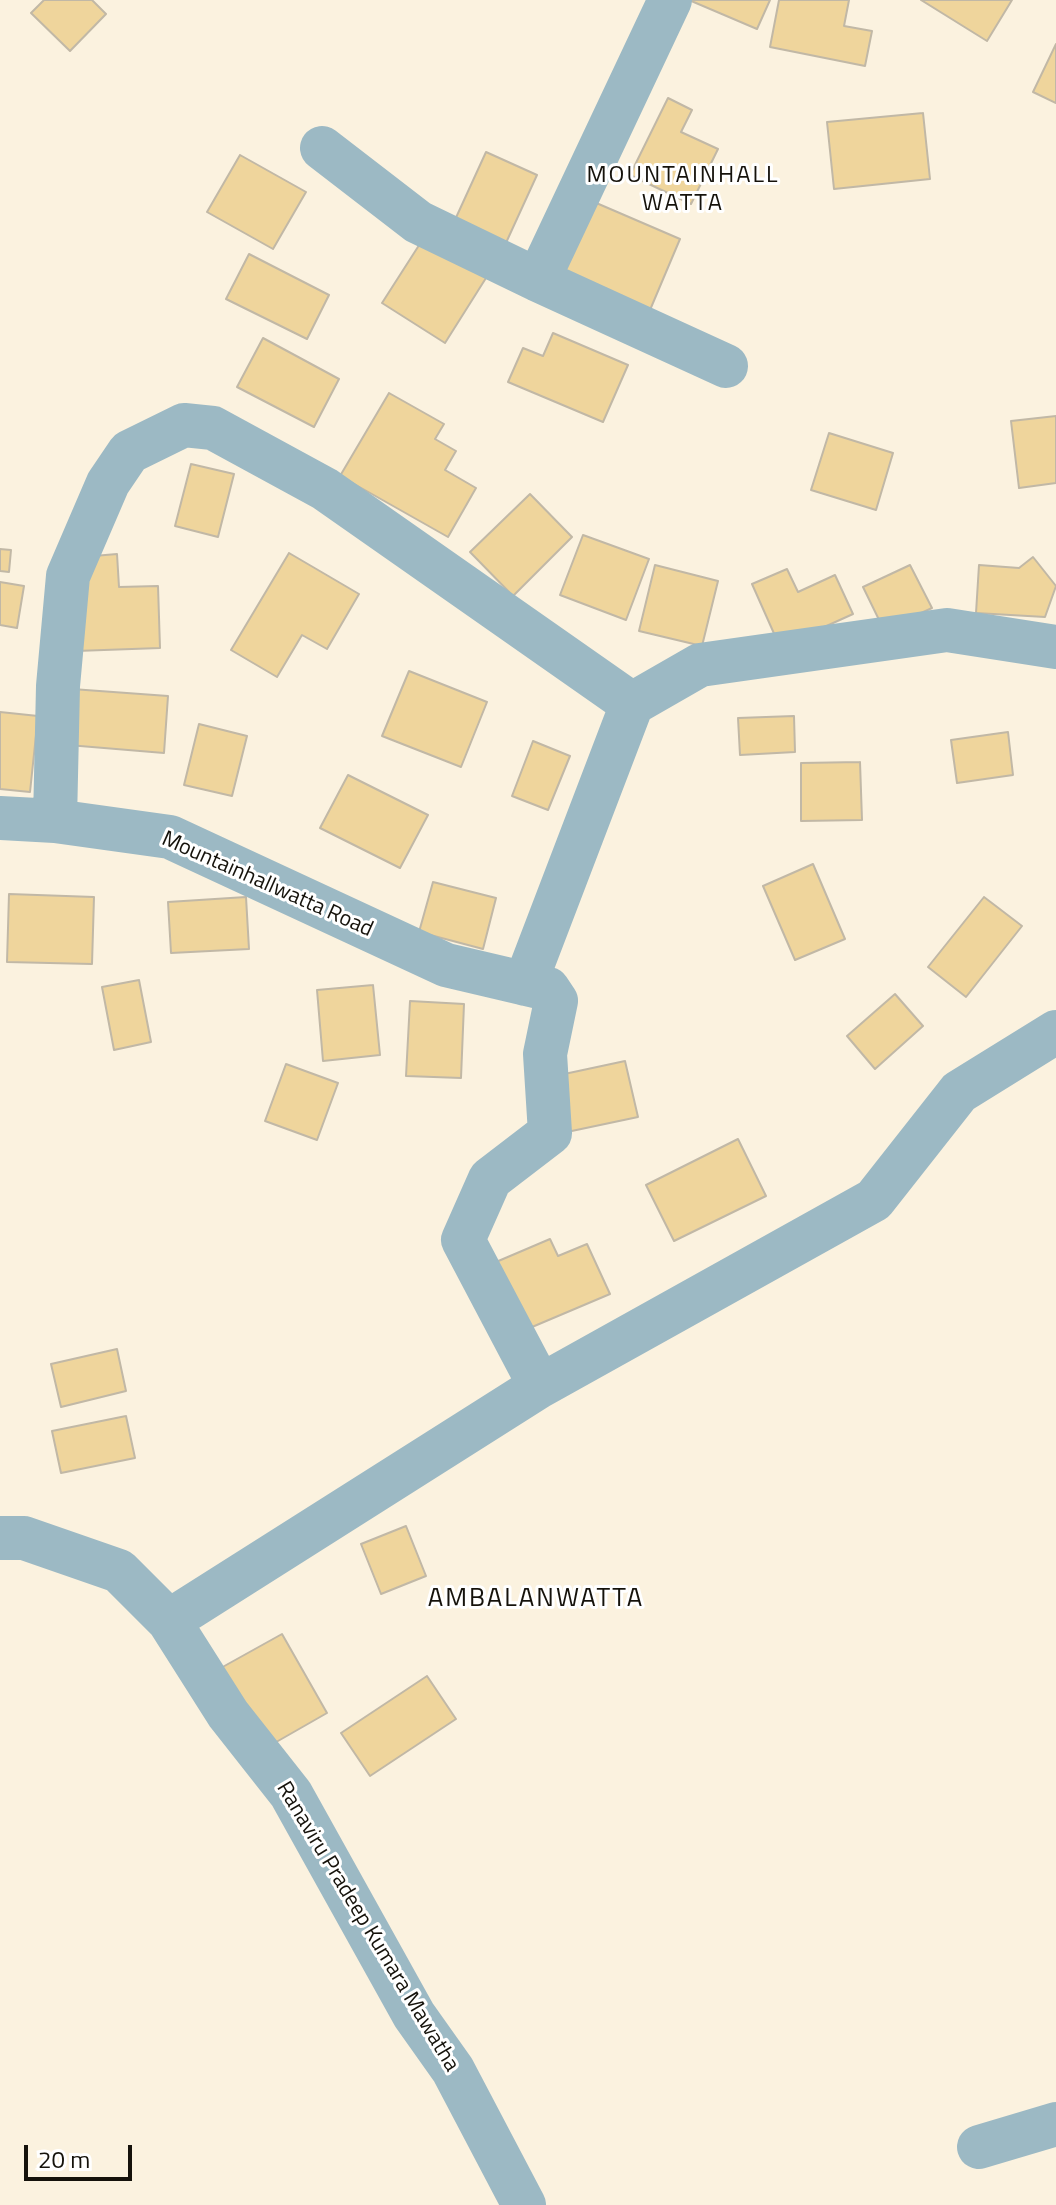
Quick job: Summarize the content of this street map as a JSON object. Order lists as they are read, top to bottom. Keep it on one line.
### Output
{"streets":{"street":["Mountainhallwatta Road","Ranaviru Pradeep Kumara Mawatha"]},"districts":["MOUNTAINHALL WATTA","AMBALANWATTA"],"scale_bar":"20 m"}
